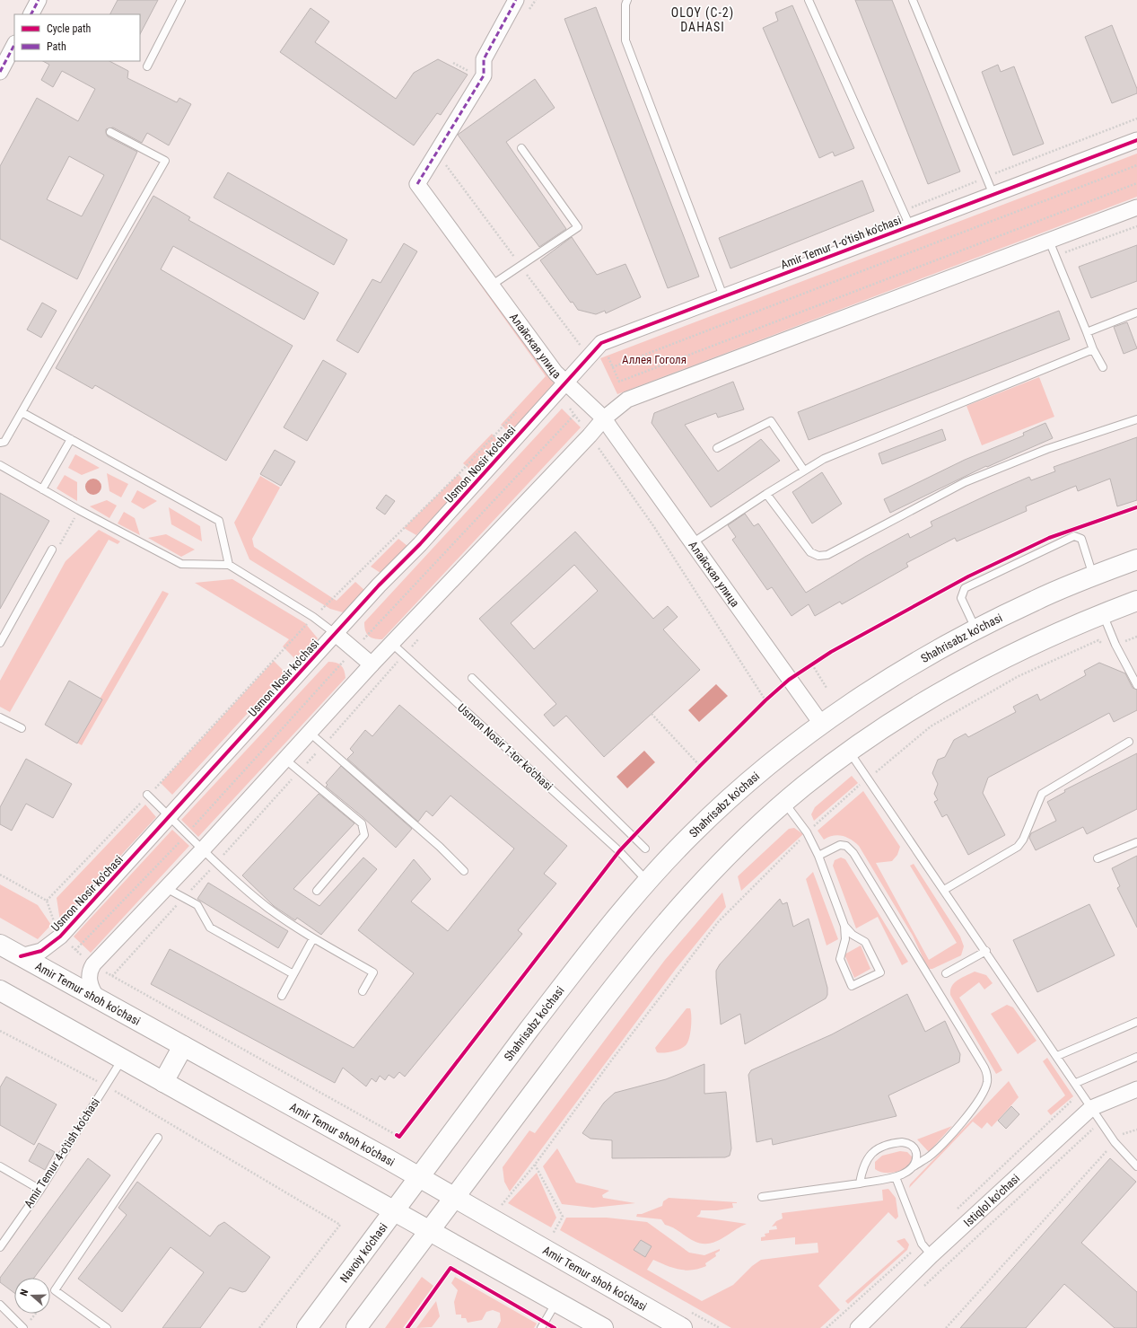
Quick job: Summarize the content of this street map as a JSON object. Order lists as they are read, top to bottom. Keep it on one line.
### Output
{"streets":{"main road":["Shahrisabz ko'chasi","Amir Temur shoh ko'chasi","Navoiy ko'chasi"],"street":["Amir Temur 1-o'tish ko'chasi","Алайская улица","Usmon Nosir ko'chasi","Istiqlol ko'chasi"],"lane":["Usmon Nosir 1-tor ko'chasi","Amir Temur 4-o'tish ko'chasi"]},"crossings":[["Amir Temur 1-o'tish ko'chasi","Алайская улица"],["Amir Temur 1-o'tish ko'chasi","Usmon Nosir ko'chasi"],["Алайская улица","Usmon Nosir ko'chasi"],["Алайская улица","Shahrisabz ko'chasi"],["Usmon Nosir ko'chasi","Amir Temur shoh ko'chasi"],["Shahrisabz ko'chasi","Usmon Nosir 1-tor ko'chasi"],["Shahrisabz ko'chasi","Amir Temur shoh ko'chasi"],["Shahrisabz ko'chasi","Navoiy ko'chasi"],["Amir Temur shoh ko'chasi","Navoiy ko'chasi"]],"districts":["OLOY (C-2) DAHASI"],"parks":["Аллея Гоголя"],"legend":["Cycle path","Path"],"north":"left"}
